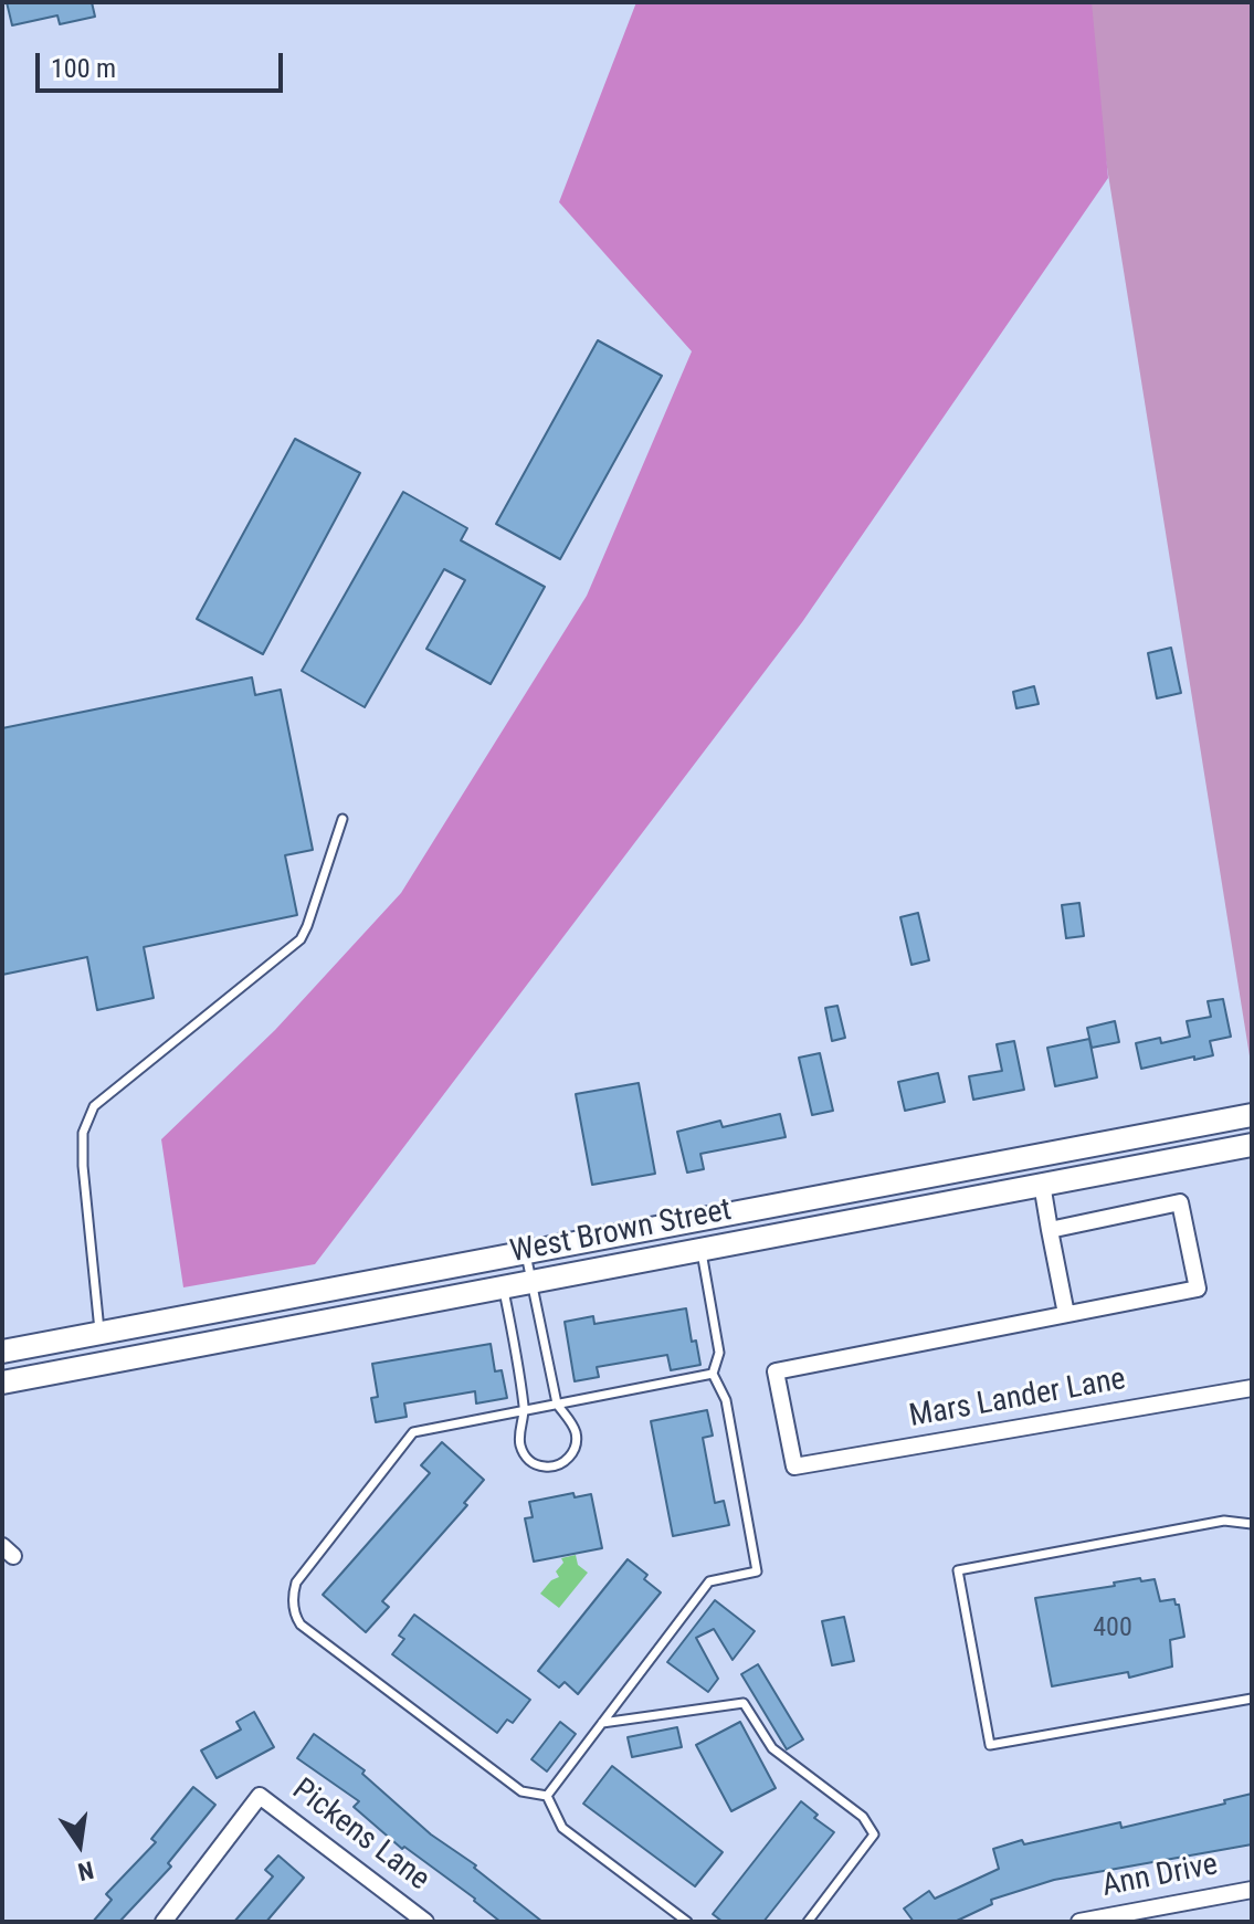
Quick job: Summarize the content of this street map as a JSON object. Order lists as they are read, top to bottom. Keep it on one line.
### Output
{"streets":{"main road":["West Brown Street"],"street":["Mars Lander Lane","Pickens Lane","Ann Drive"]},"house_numbers":["400"],"scale_bar":"100 m","north":"bottom"}
